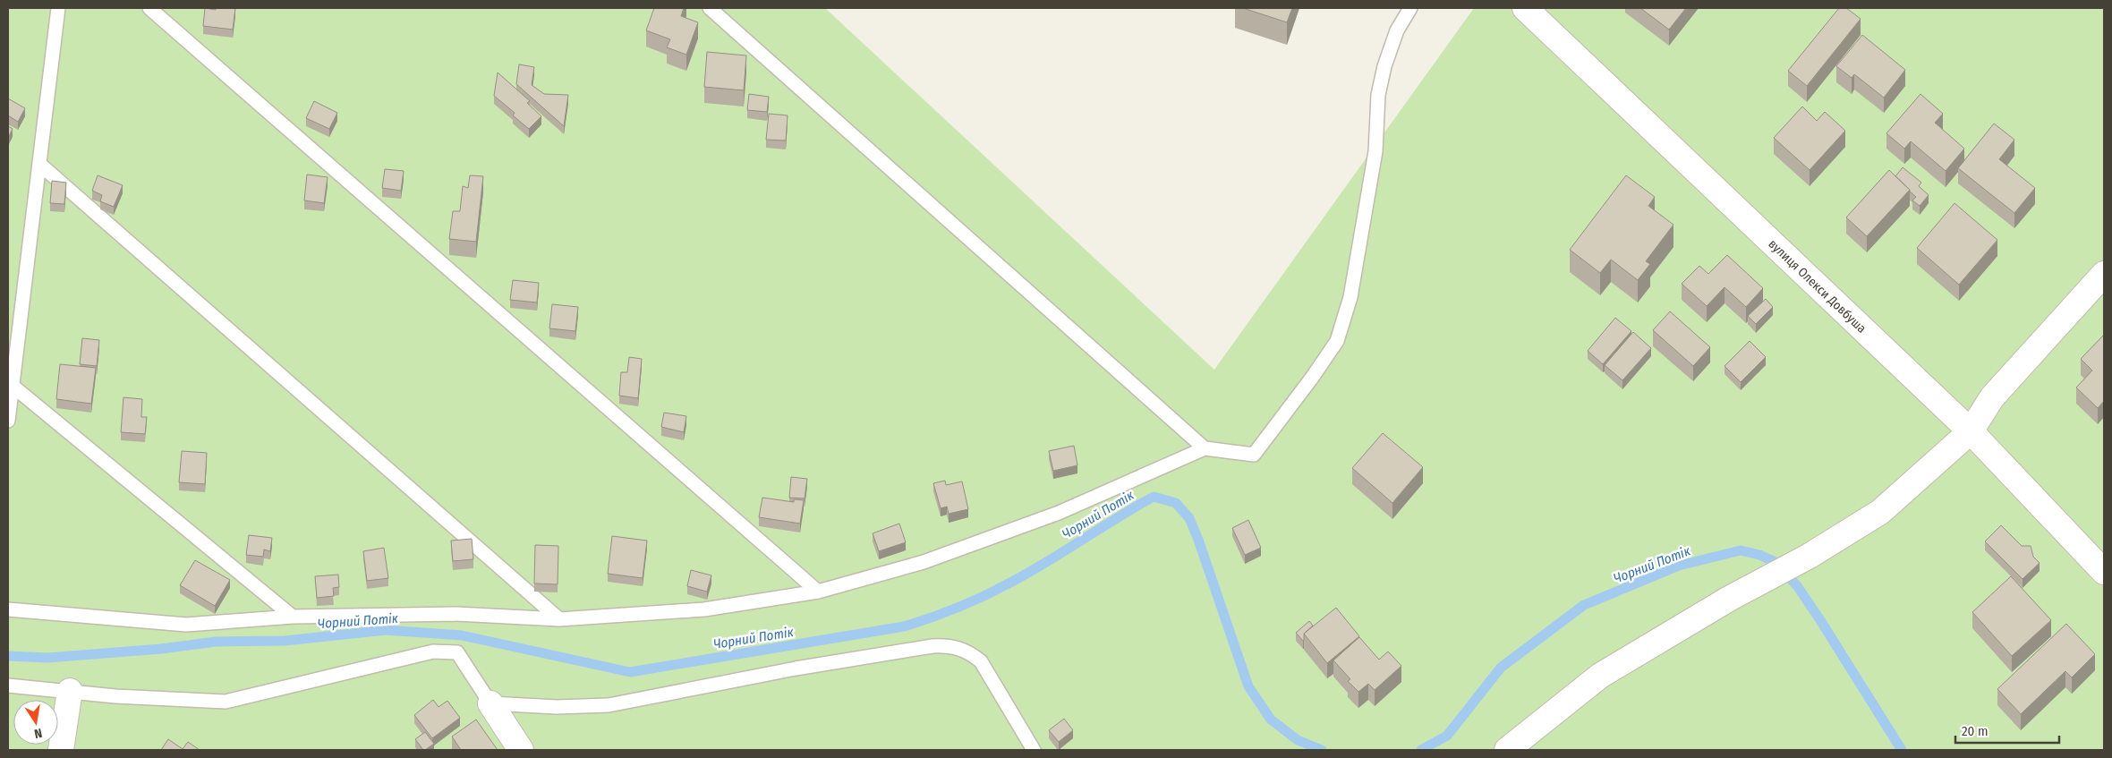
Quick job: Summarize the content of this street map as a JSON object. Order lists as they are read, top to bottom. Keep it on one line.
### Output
{"streets":{"street":["вулиця Олекси Довбуша"]},"water":["Чорний Потік"],"scale_bar":"20 m","north":"bottom"}
